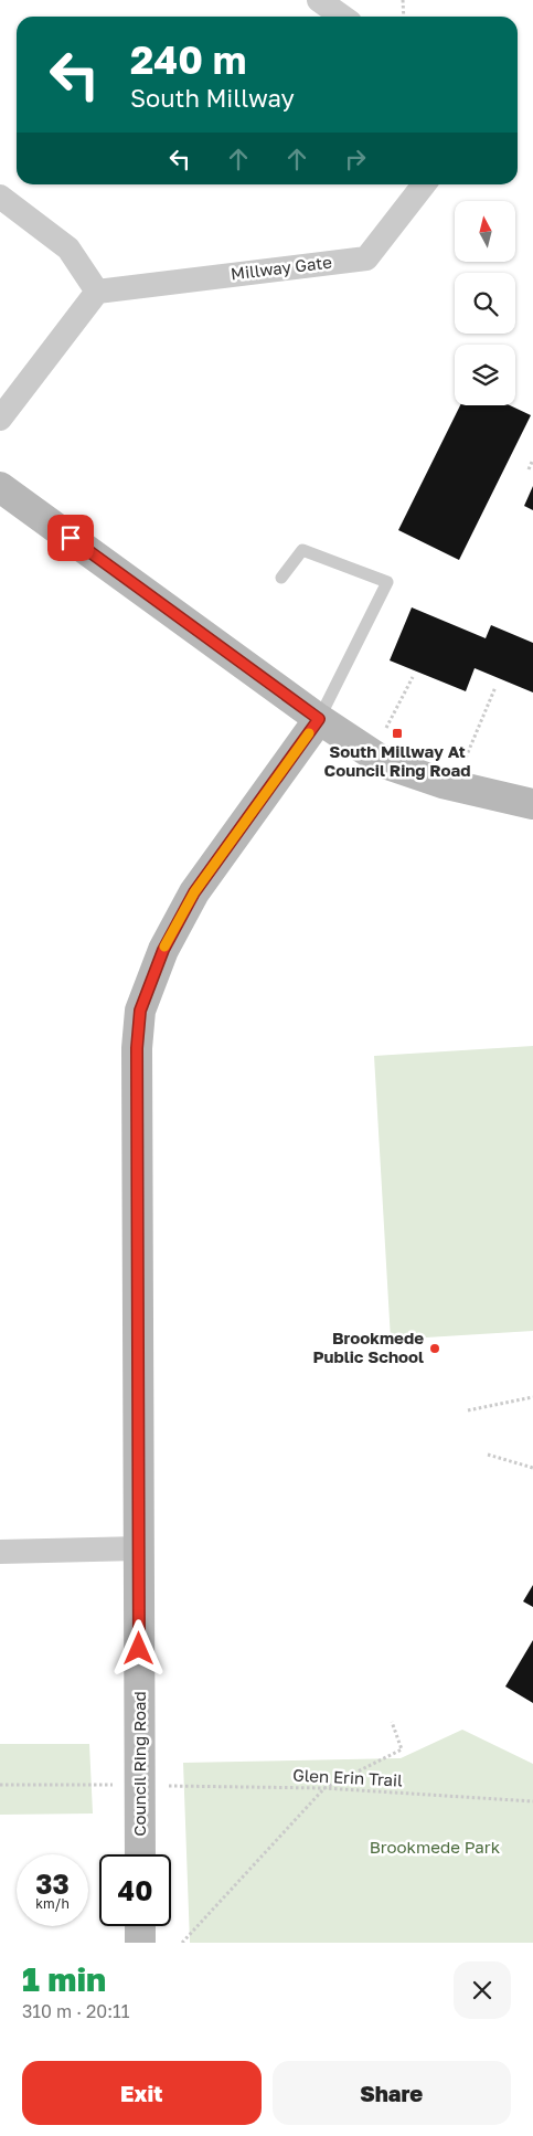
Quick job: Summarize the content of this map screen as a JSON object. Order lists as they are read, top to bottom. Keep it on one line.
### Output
{"streets":{"street":["Millway Gate","Council Ring Road"],"path":["Glen Erin Trail"]},"parks":["Brookmede Park"],"places":{"transit":["South Millway At Council Ring Road"],"other":["Brookmede Public School"]},"north":"top","page":{"turn":["240 m","South Millway"],"speed":"33 km/h","limit":"40","heading":["1 min","310 m · 20:11"],"buttons":["Exit","Share"]}}
